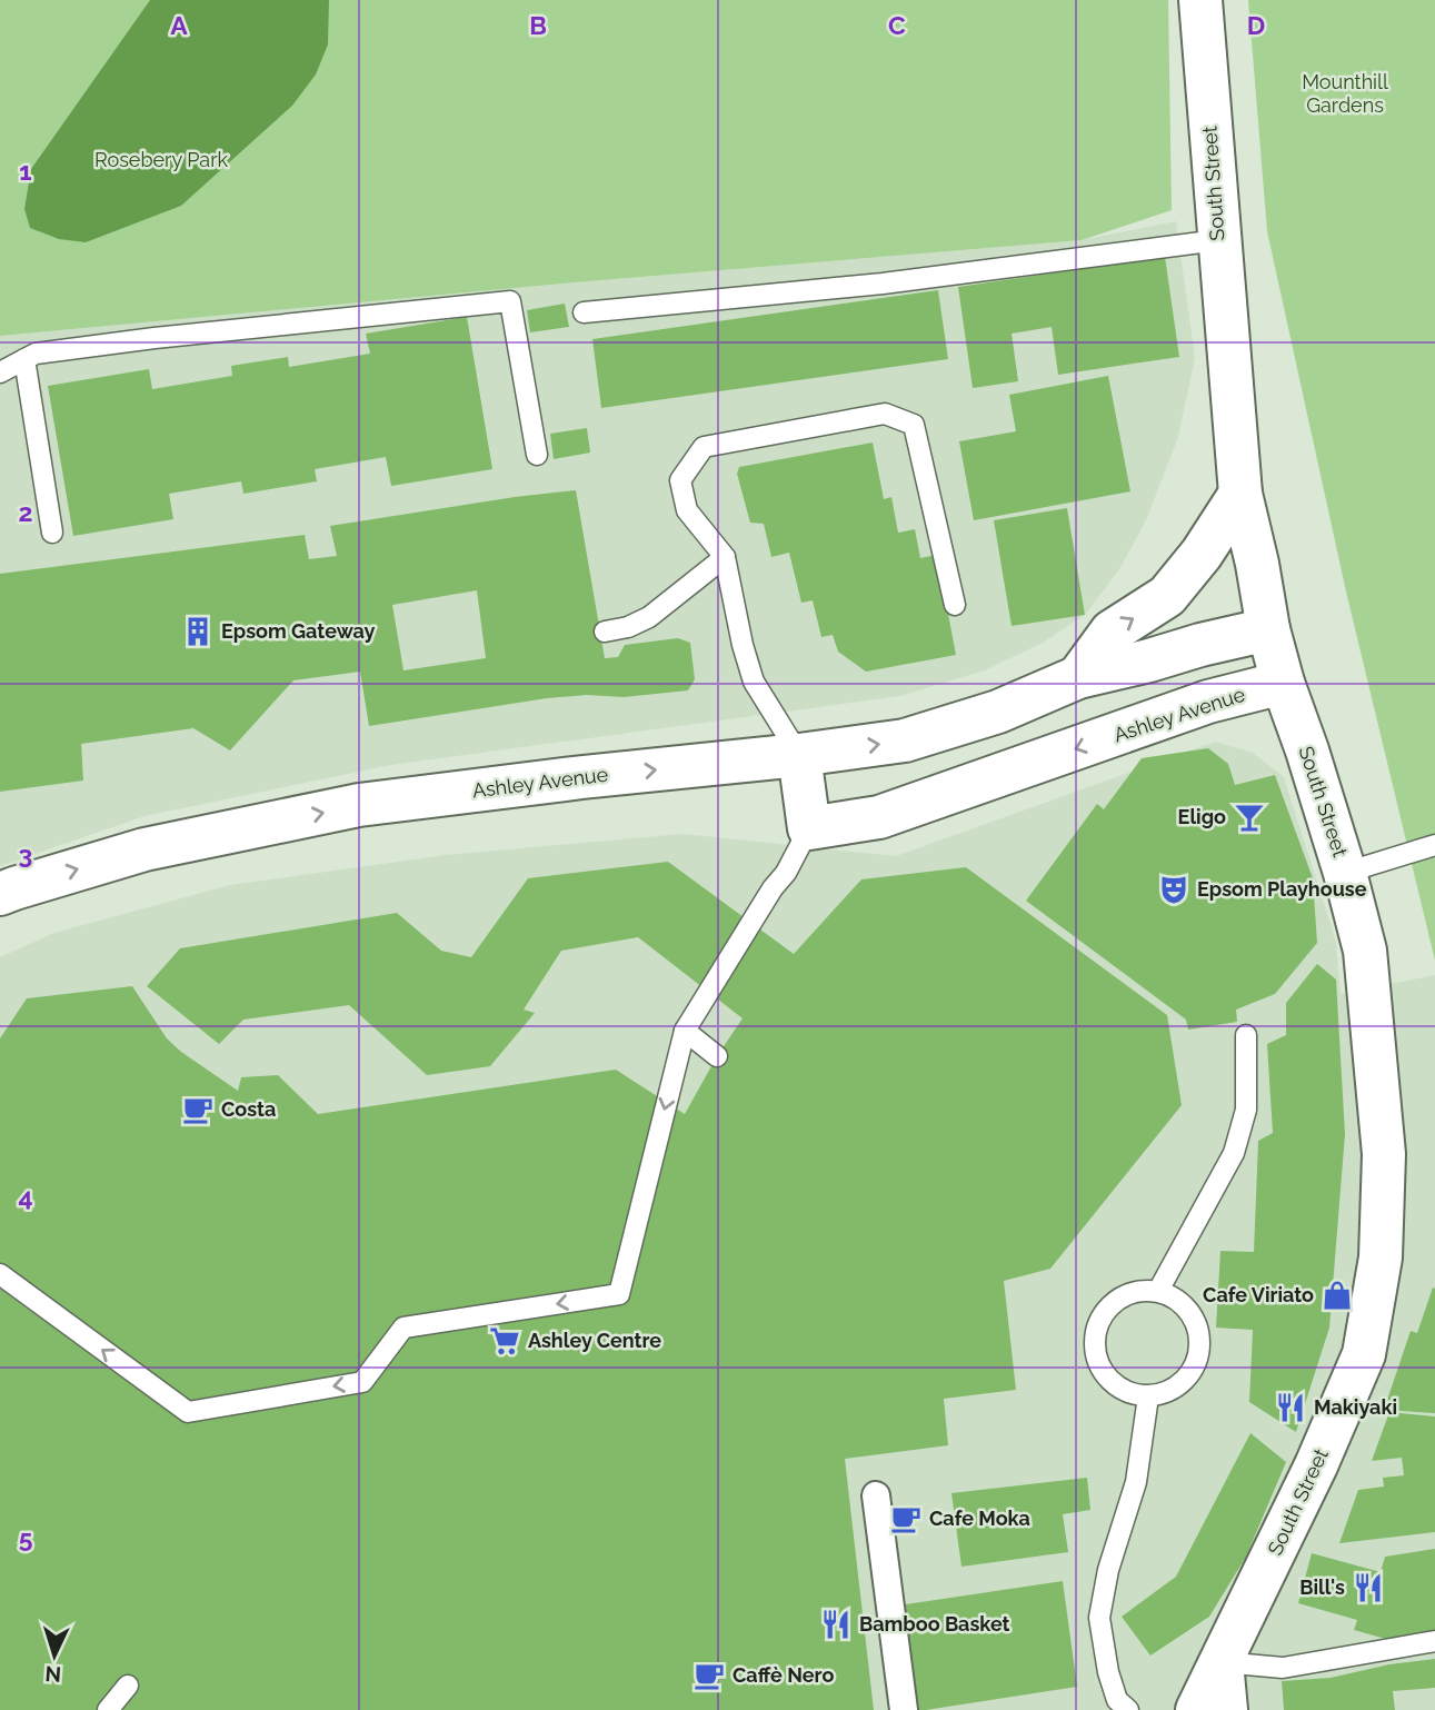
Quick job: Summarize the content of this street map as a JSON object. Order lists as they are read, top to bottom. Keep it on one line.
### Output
{"streets":{"main road":["South Street","Ashley Avenue"]},"crossings":[["South Street","Ashley Avenue"]],"parks":["Mounthill Gardens","Rosebery Park"],"places":{"building":["Epsom Gateway"],"bar":["Eligo"],"theatre":["Epsom Playhouse"],"cafe":["Costa","Cafe Moka","Caffè Nero"],"shop":["Cafe Viriato"],"supermarket":["Ashley Centre"],"restaurant":["Makiyaki","Bill's","Bamboo Basket"]},"north":"bottom","grid":{"columns":["A","B","C","D"],"rows":["1","2","3","4","5"]}}
